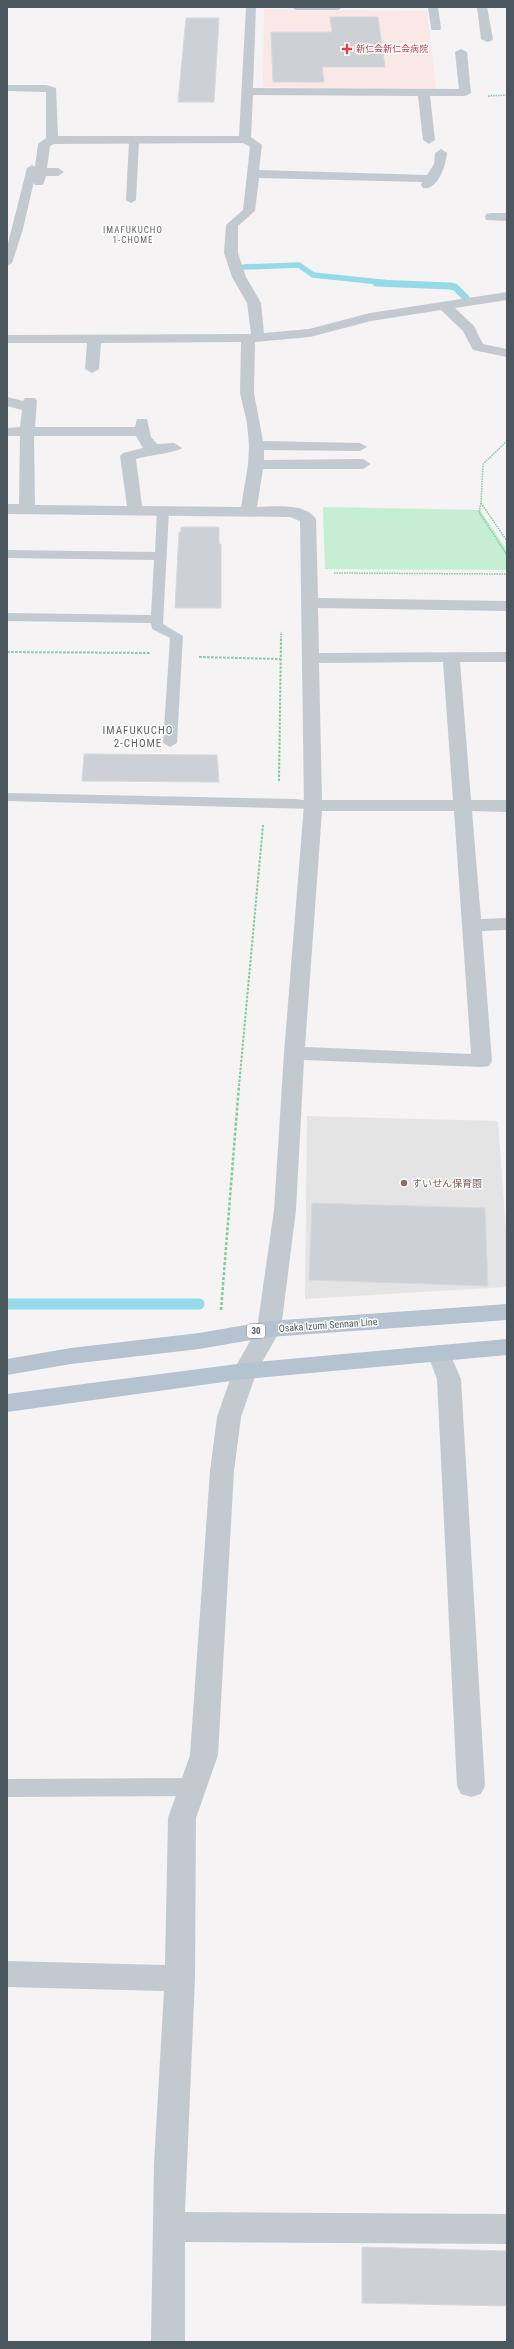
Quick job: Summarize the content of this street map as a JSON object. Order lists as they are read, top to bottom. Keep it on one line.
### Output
{"streets":{"main road":["Osaka Izumi Sennan Line","30"]},"districts":["IMAFUKUCHO 1-CHOME","IMAFUKUCHO 2-CHOME"],"places":{"health":["新仁会新仁会病院"],"other":["すいせん保育園"]}}
